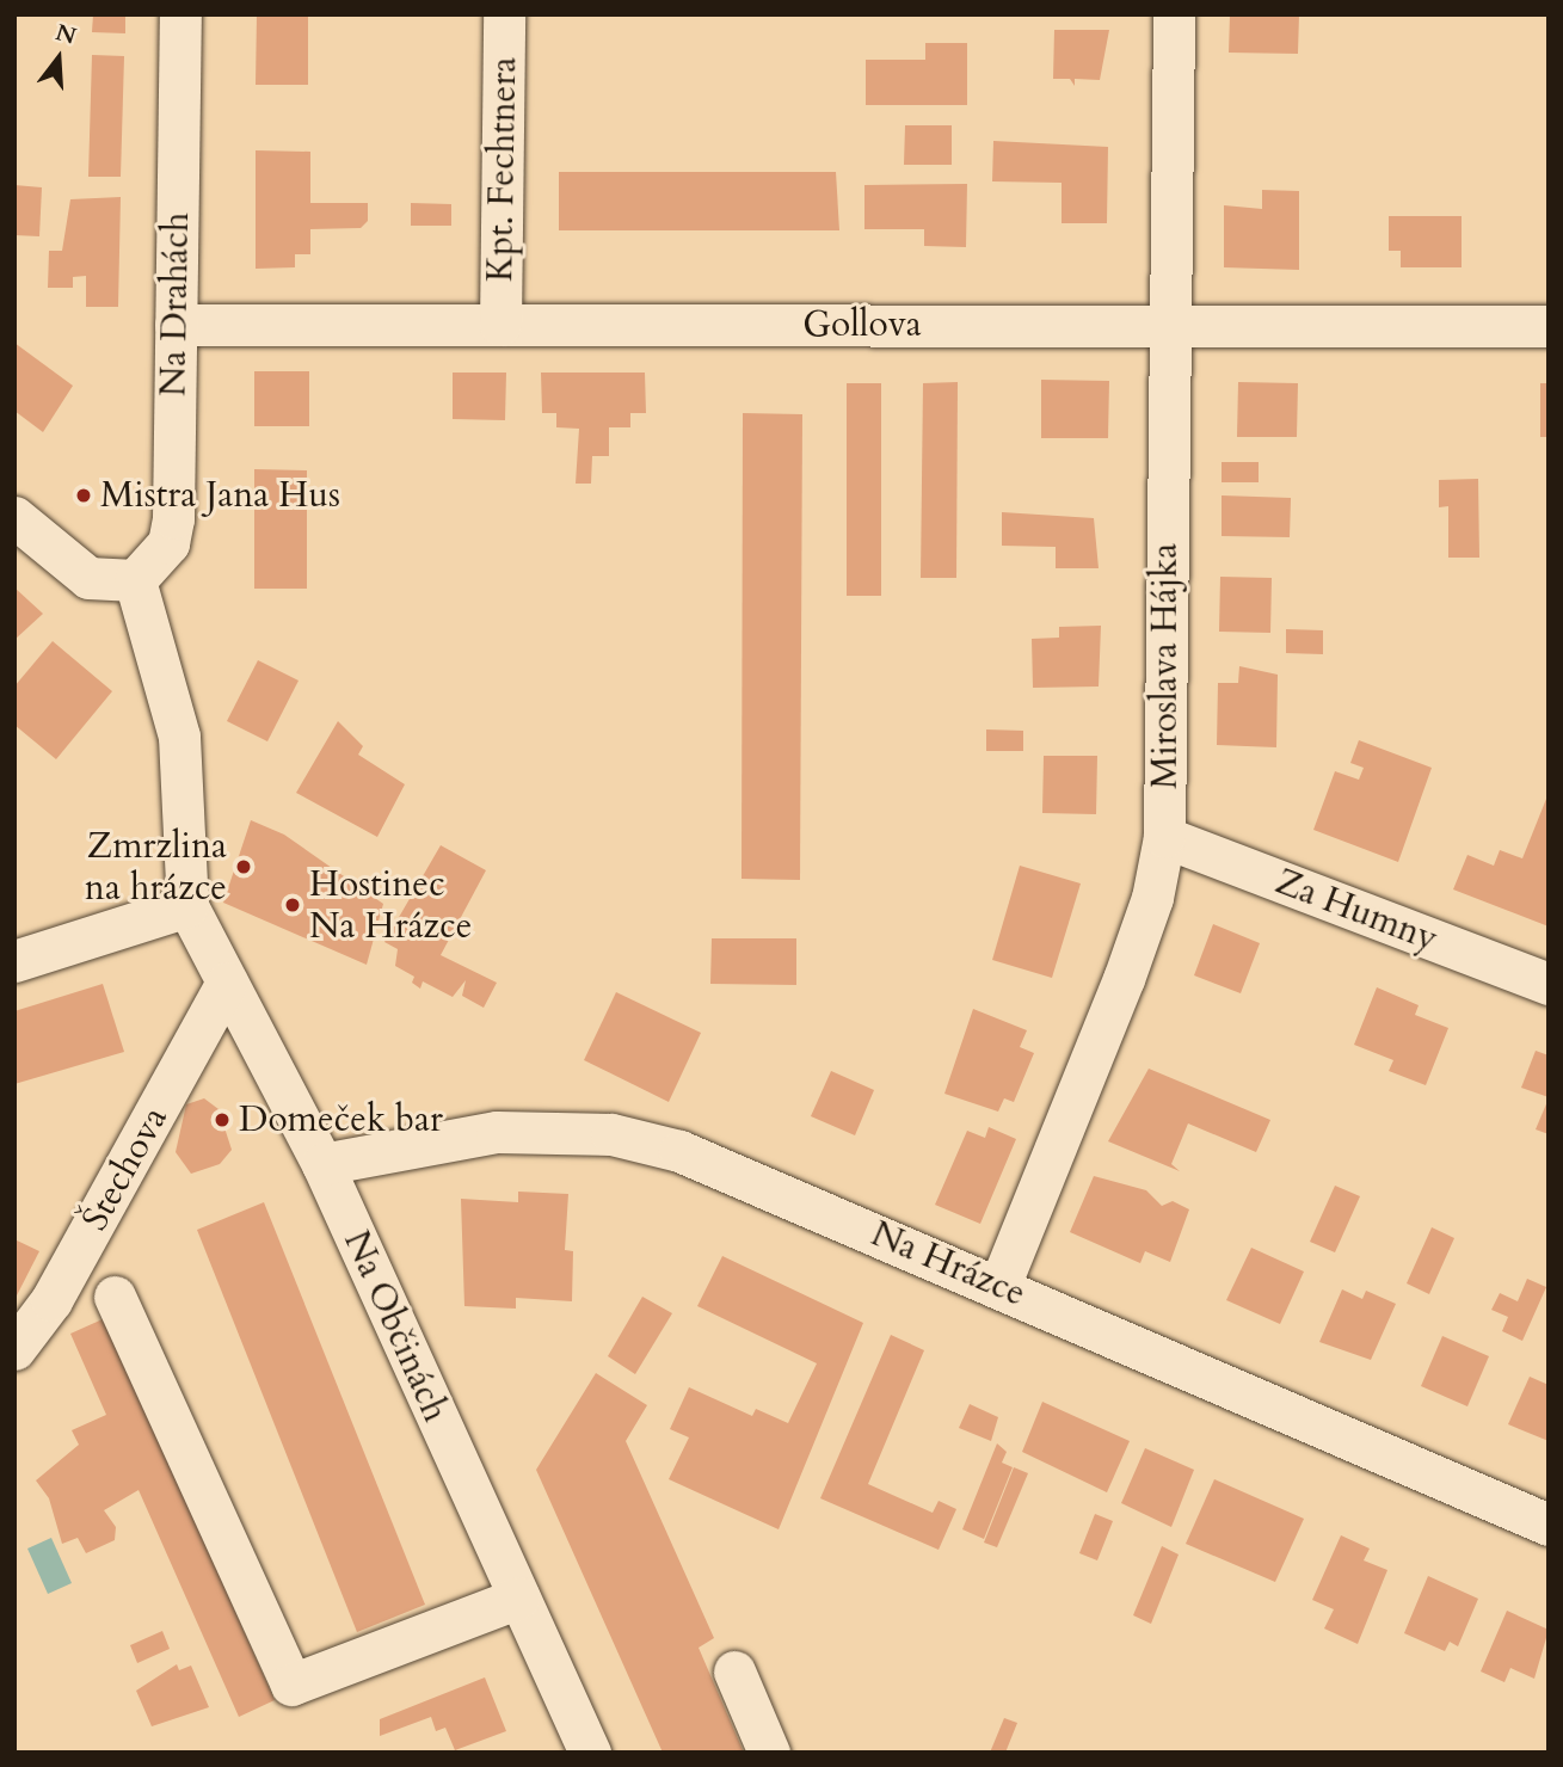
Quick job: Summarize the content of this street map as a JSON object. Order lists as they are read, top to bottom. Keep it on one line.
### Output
{"streets":{"street":["Kpt. Fechtnera","Na Drahách","Gollova","Miroslava Hájka","Za Humny","Štechova","Na Hrázce","Na Občinách"]},"crossings":[["Kpt. Fechtnera","Gollova"],["Na Drahách","Gollova"],["Na Drahách","Na Občinách"],["Gollova","Miroslava Hájka"],["Miroslava Hájka","Za Humny"],["Miroslava Hájka","Na Hrázce"],["Štechova","Na Občinách"],["Na Hrázce","Na Občinách"]],"places":["Mistra Jana Hus","Zmrzlina na hrázce","Hostinec Na Hrázce","Domeček bar"],"north":"top"}
